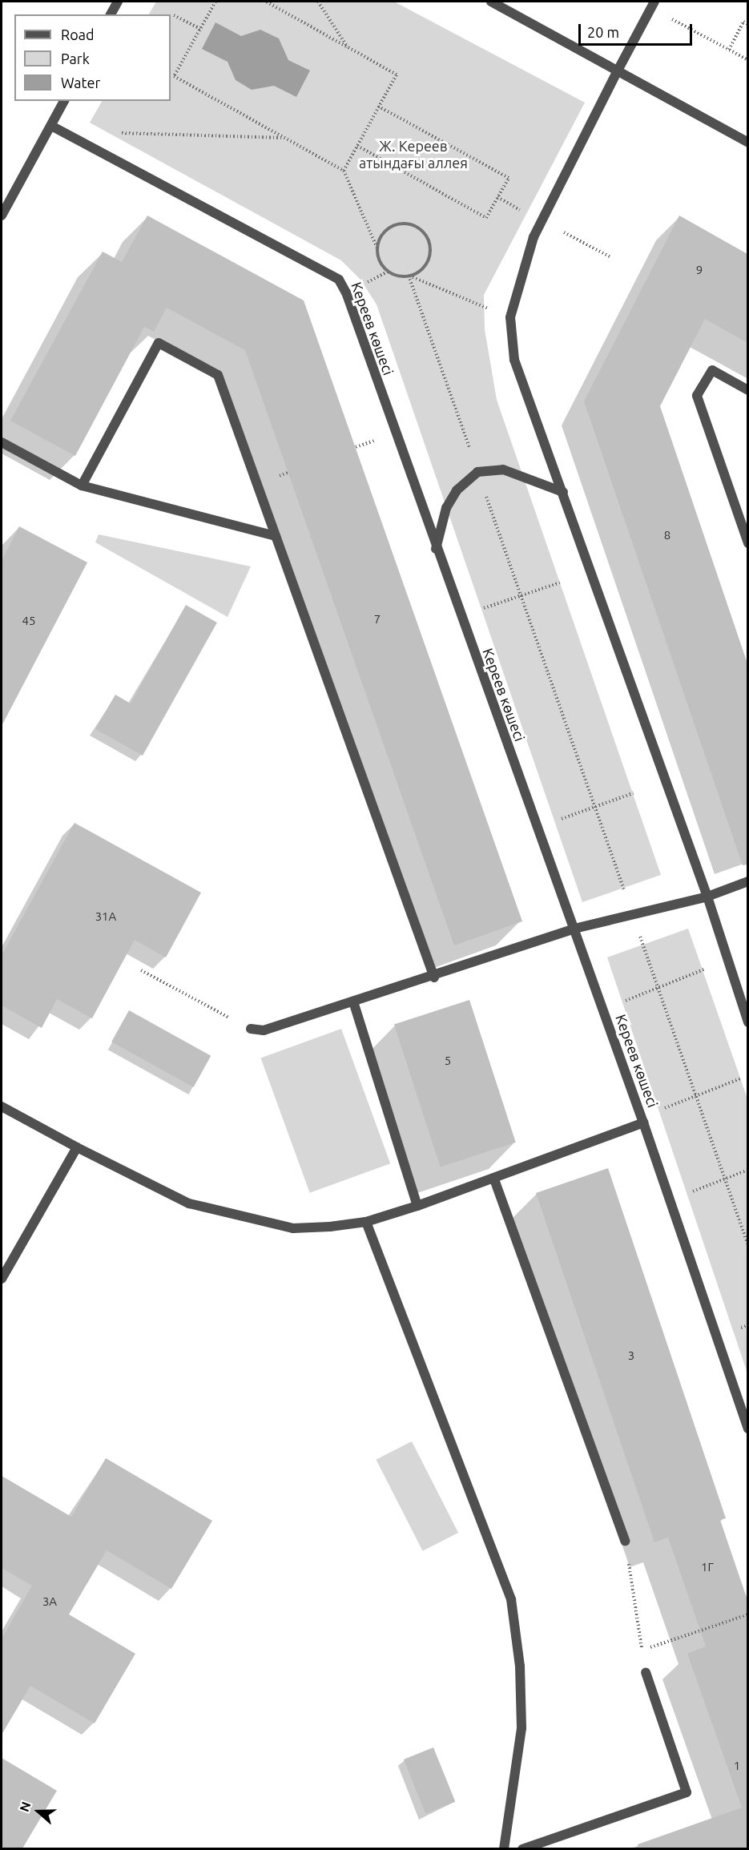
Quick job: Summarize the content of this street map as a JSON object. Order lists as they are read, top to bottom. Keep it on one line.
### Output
{"streets":{"street":["Кереев көшесі"]},"parks":["Ж. Кереев атындағы аллея"],"house_numbers":["9","8","7","45","31А","5","3","1Г","3А","1"],"legend":["Road","Park","Water"],"scale_bar":"20 m","north":"left"}
